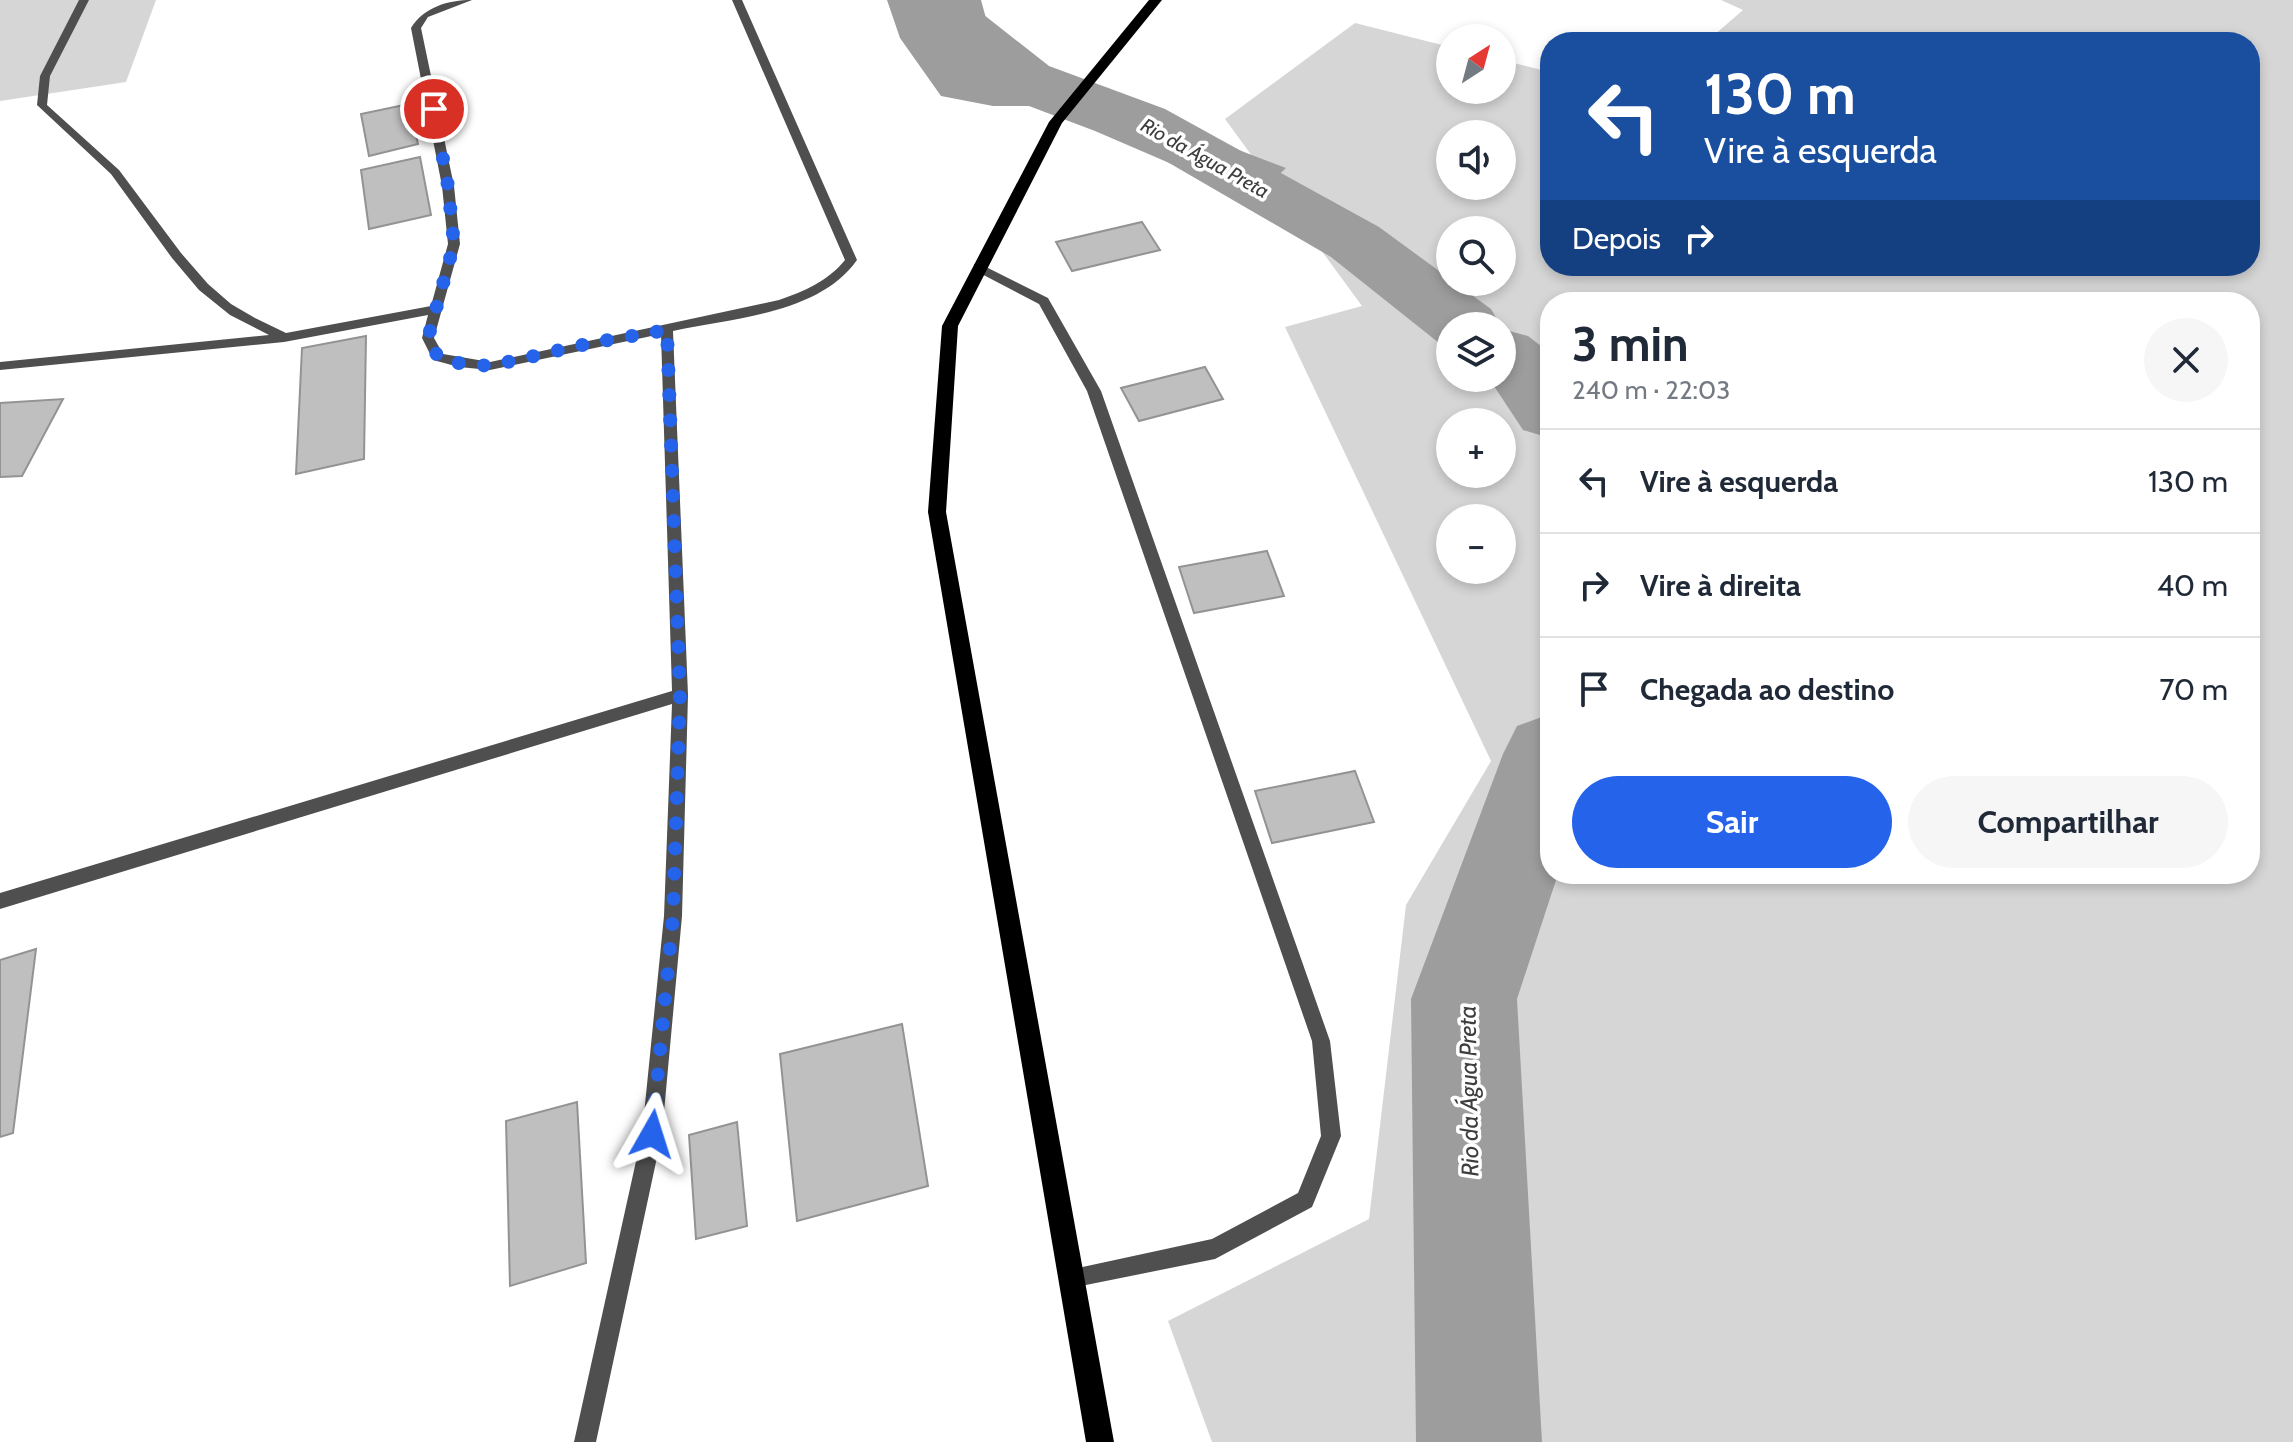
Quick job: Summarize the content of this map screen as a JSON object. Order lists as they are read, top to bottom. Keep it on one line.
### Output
{"water":["Rio da Água Preta"],"north":"top right","page":{"map_buttons":["+","−"],"turn":["130 m","Vire à esquerda"],"then":"Depois","heading":["3 min","240 m · 22:03"],"list":[{"name":"Vire à esquerda","value":"130 m"},{"name":"Vire à direita","value":"40 m"},{"name":"Chegada ao destino","value":"70 m"}],"buttons":["Sair","Compartilhar"]}}
